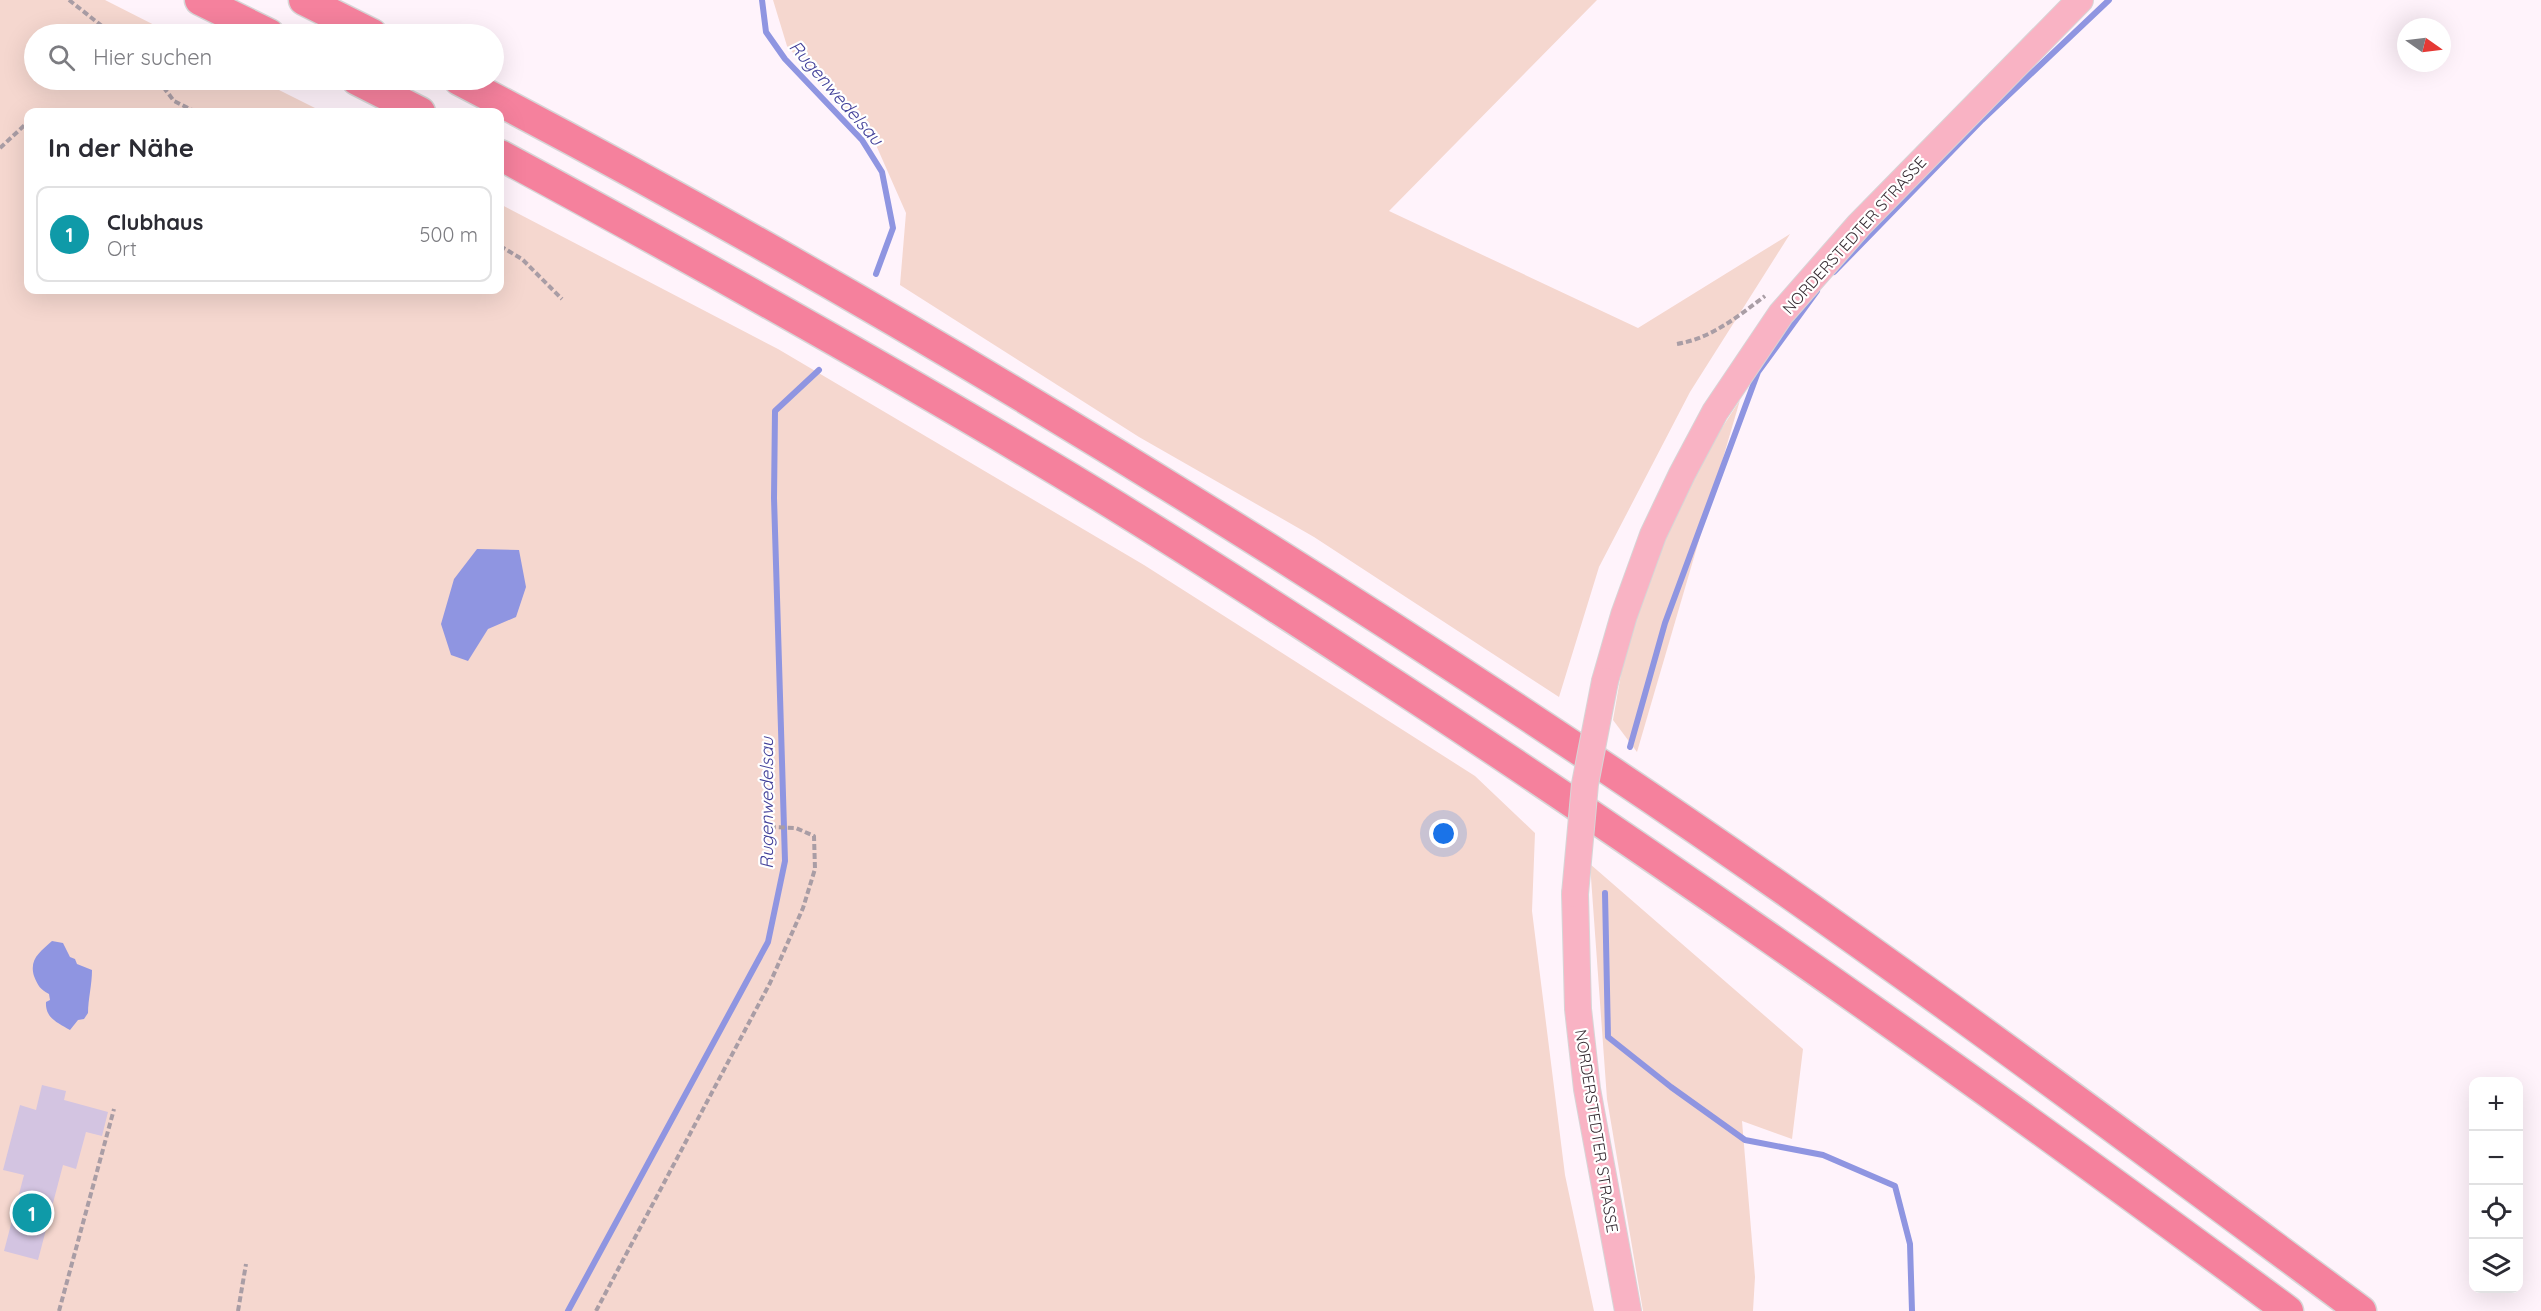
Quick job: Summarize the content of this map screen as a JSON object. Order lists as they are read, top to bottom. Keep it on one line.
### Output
{"streets":{"main road":["NORDERSTEDTER STRASSE"]},"water":["Rugenwedelsau"],"north":"right","page":{"search":"Hier suchen","heading":"In der Nähe","list":[{"mark":"1","name":"Clubhaus","note":"Ort","value":"500 m"}],"map_buttons":["+","−"],"pins":"1"}}
